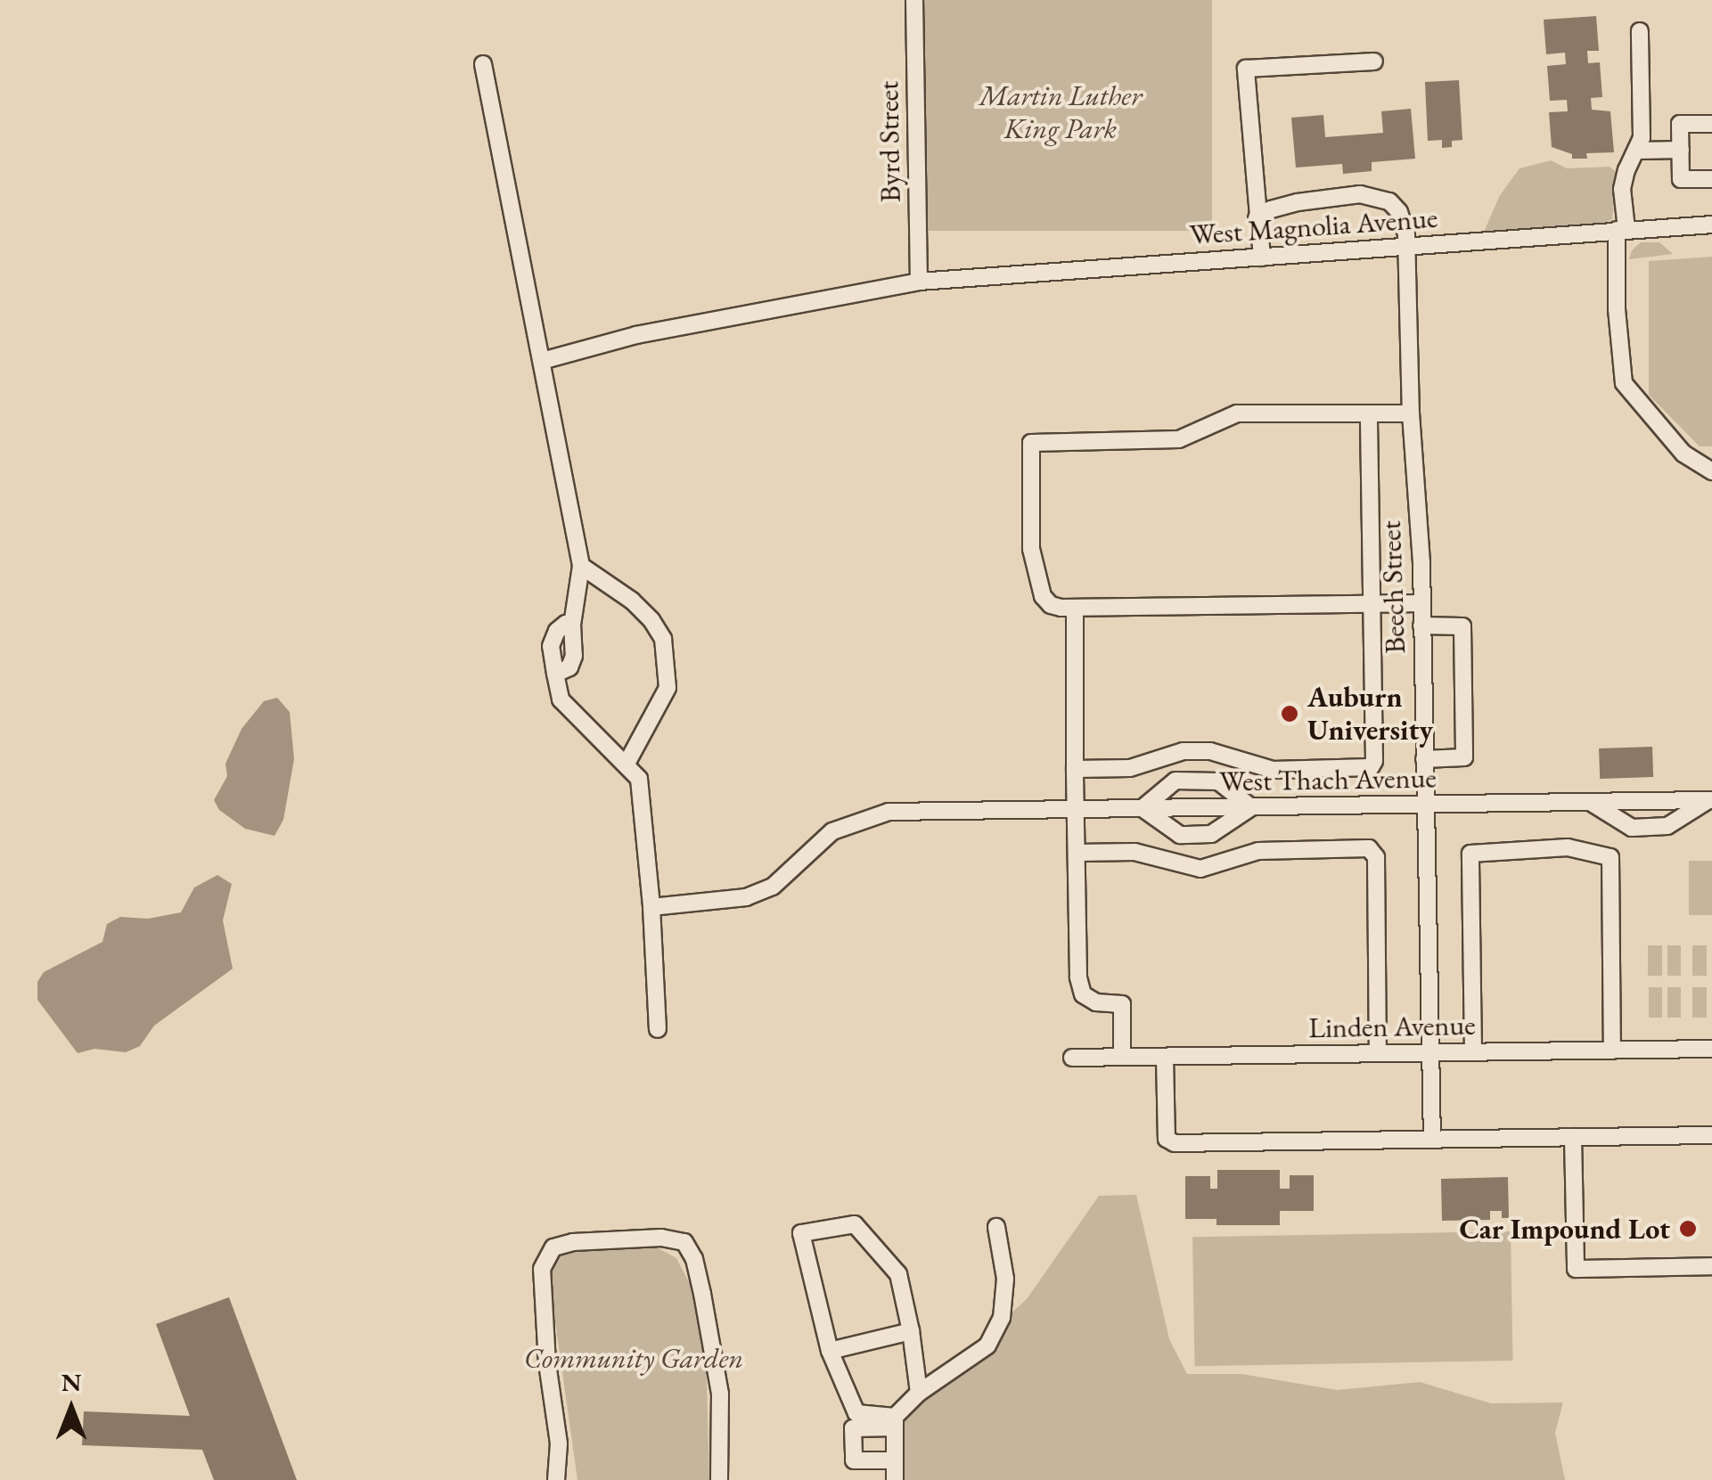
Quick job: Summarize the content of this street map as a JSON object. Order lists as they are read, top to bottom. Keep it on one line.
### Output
{"streets":{"street":["Byrd Street","West Magnolia Avenue","Beech Street","West Thach Avenue","Linden Avenue"]},"crossings":[["Byrd Street","West Magnolia Avenue"],["West Magnolia Avenue","Beech Street"],["Beech Street","West Thach Avenue"],["Beech Street","Linden Avenue"]],"parks":["Martin Luther King Park","Community Garden"],"places":["Auburn University","Car Impound Lot"],"north":"top"}
